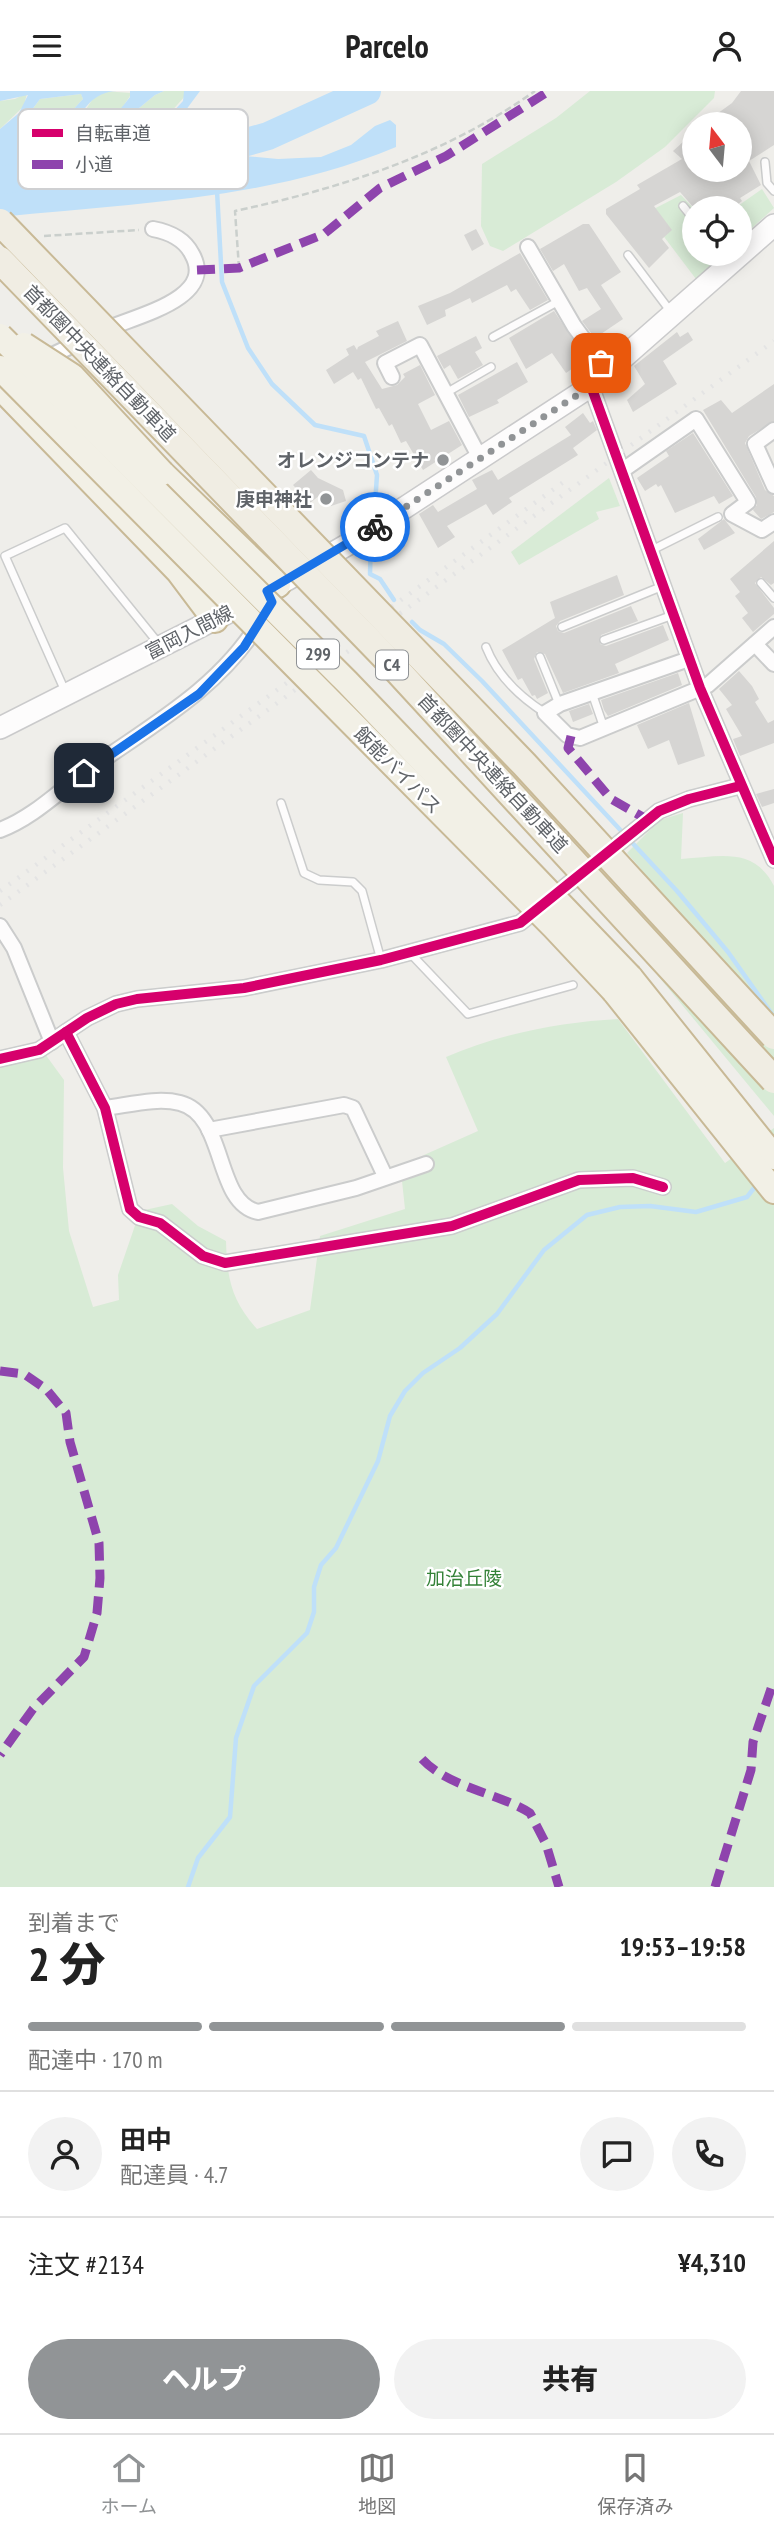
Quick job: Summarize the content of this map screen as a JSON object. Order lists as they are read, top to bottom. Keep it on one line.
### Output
{"streets":{"highway":["首都圏中央連絡自動車道","299","C4","飯能バイパス"],"main road":["富岡入間線"]},"parks":["加治丘陵"],"places":["オレンジコンテナ","庚申神社"],"legend":["自転車道","小道"],"north":"top","page":{"header":"Parcelo","heading":["2 分","到着まで","19:53–19:58"],"panel":["田中","配達員 · 4.7","注文 #2134","¥4,310"],"bar":"配達中 · 170 m","buttons":["ヘルプ","共有"],"tabs":["ホーム","地図","保存済み"]}}
